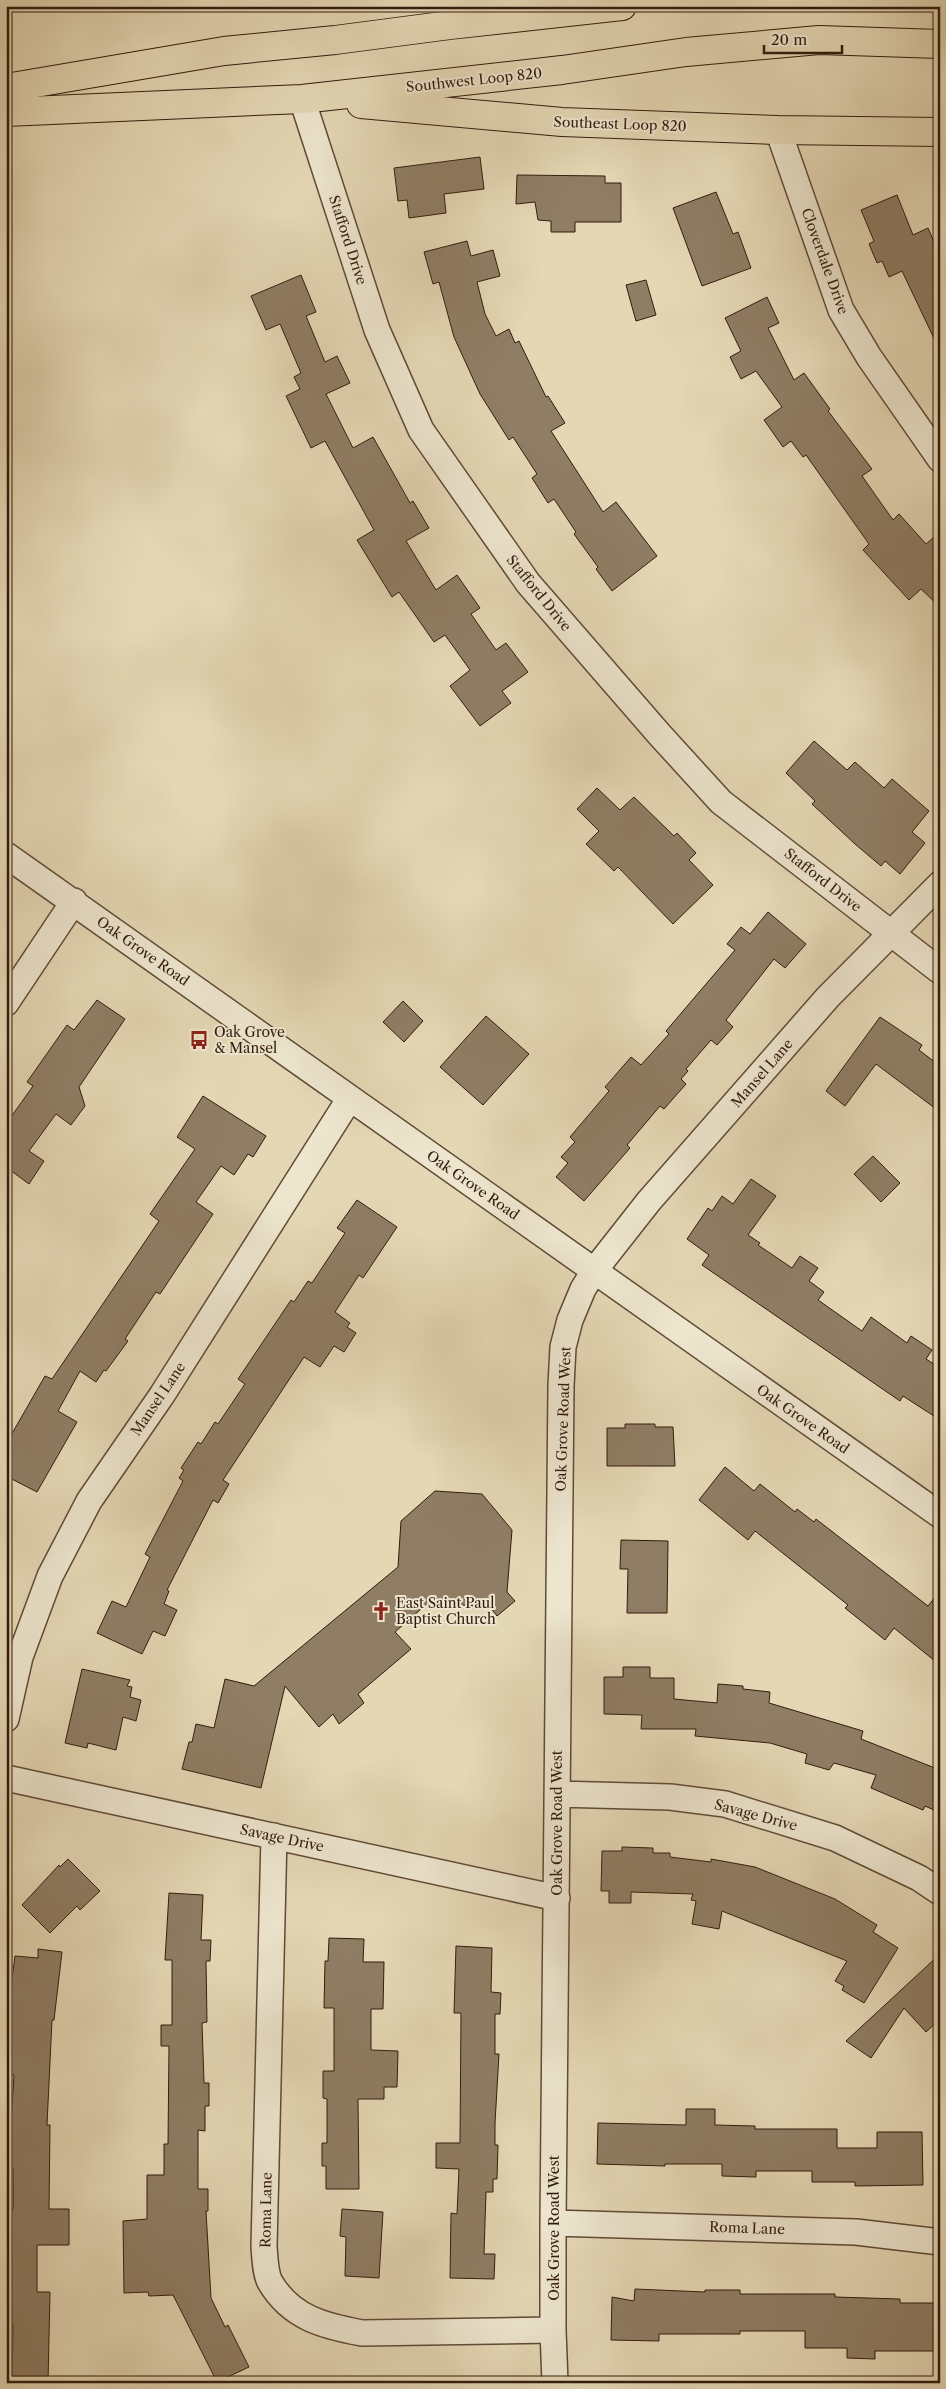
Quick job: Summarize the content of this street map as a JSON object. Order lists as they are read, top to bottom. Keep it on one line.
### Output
{"streets":{"main road":["Southwest Loop 820","Southeast Loop 820"],"street":["Stafford Drive","Cloverdale Drive","Oak Grove Road","Mansel Lane","Oak Grove Road West","Savage Drive","Roma Lane"]},"crossings":[["Southwest Loop 820","Southeast Loop 820"],["Southwest Loop 820","Stafford Drive"],["Southeast Loop 820","Stafford Drive"],["Southeast Loop 820","Cloverdale Drive"],["Stafford Drive","Mansel Lane"],["Oak Grove Road","Mansel Lane"],["Oak Grove Road","Oak Grove Road West"],["Mansel Lane","Oak Grove Road West"],["Oak Grove Road West","Savage Drive"],["Oak Grove Road West","Roma Lane"],["Savage Drive","Roma Lane"]],"places":{"bus stop":["Oak Grove & Mansel"],"church":["East Saint Paul Baptist Church"]},"scale_bar":"20 m"}
